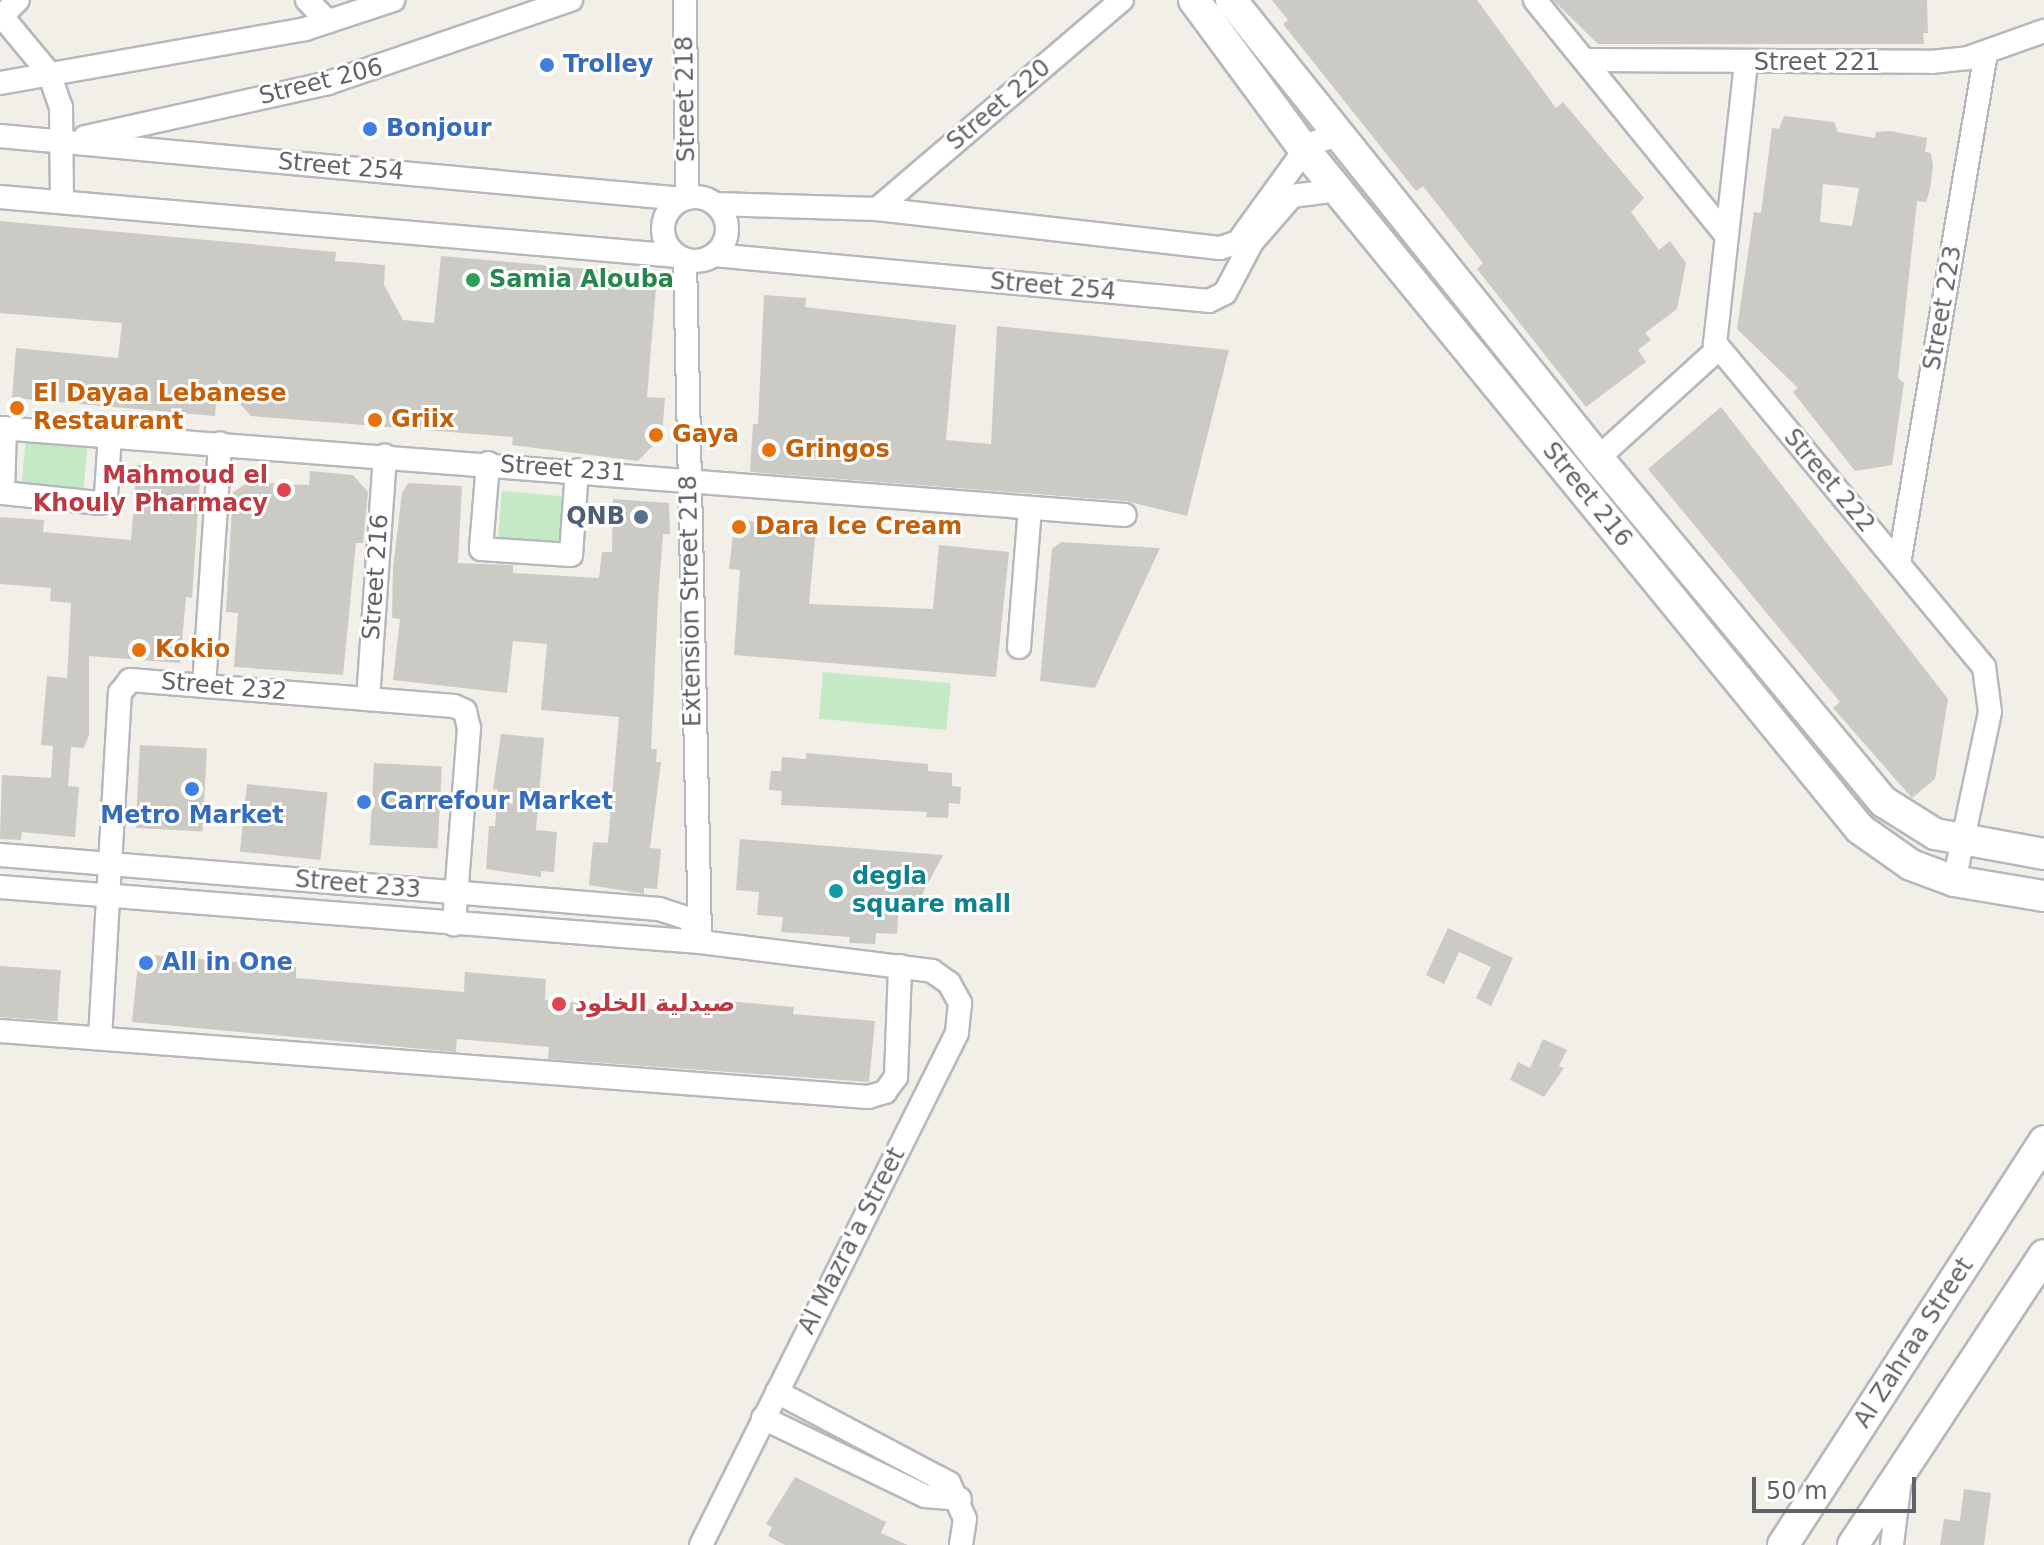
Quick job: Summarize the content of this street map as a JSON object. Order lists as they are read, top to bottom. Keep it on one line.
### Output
{"streets":{"main road":["Street 216","Al Zahraa Street"],"street":["Street 221","Street 206","Street 218","Street 220","Street 254","Street 223","Street 231","Street 222","Extension Street 218","Street 232","Street 233","Al Mazra'a Street"]},"crossings":[["Street 221","Street 223"],["Street 206","Street 254"],["Street 218","Street 254"],["Street 218","Extension Street 218"],["Street 254","Street 216"],["Street 254","Extension Street 218"],["Street 223","Street 222"],["Street 231","Street 216"],["Street 231","Extension Street 218"],["Street 222","Street 216"],["Street 216","Street 232"],["Extension Street 218","Street 233"],["Street 232","Street 233"],["Street 233","Al Mazra'a Street"]],"places":["Trolley","Bonjour","Samia Alouba","El Dayaa Lebanese Restaurant","Griix","Gaya","Gringos","Mahmoud el Khouly Pharmacy","QNB","Dara Ice Cream","Kokio","Metro Market","Carrefour Market","degla square mall","All in One","صيدلية الخلود"],"scale_bar":"50 m"}
